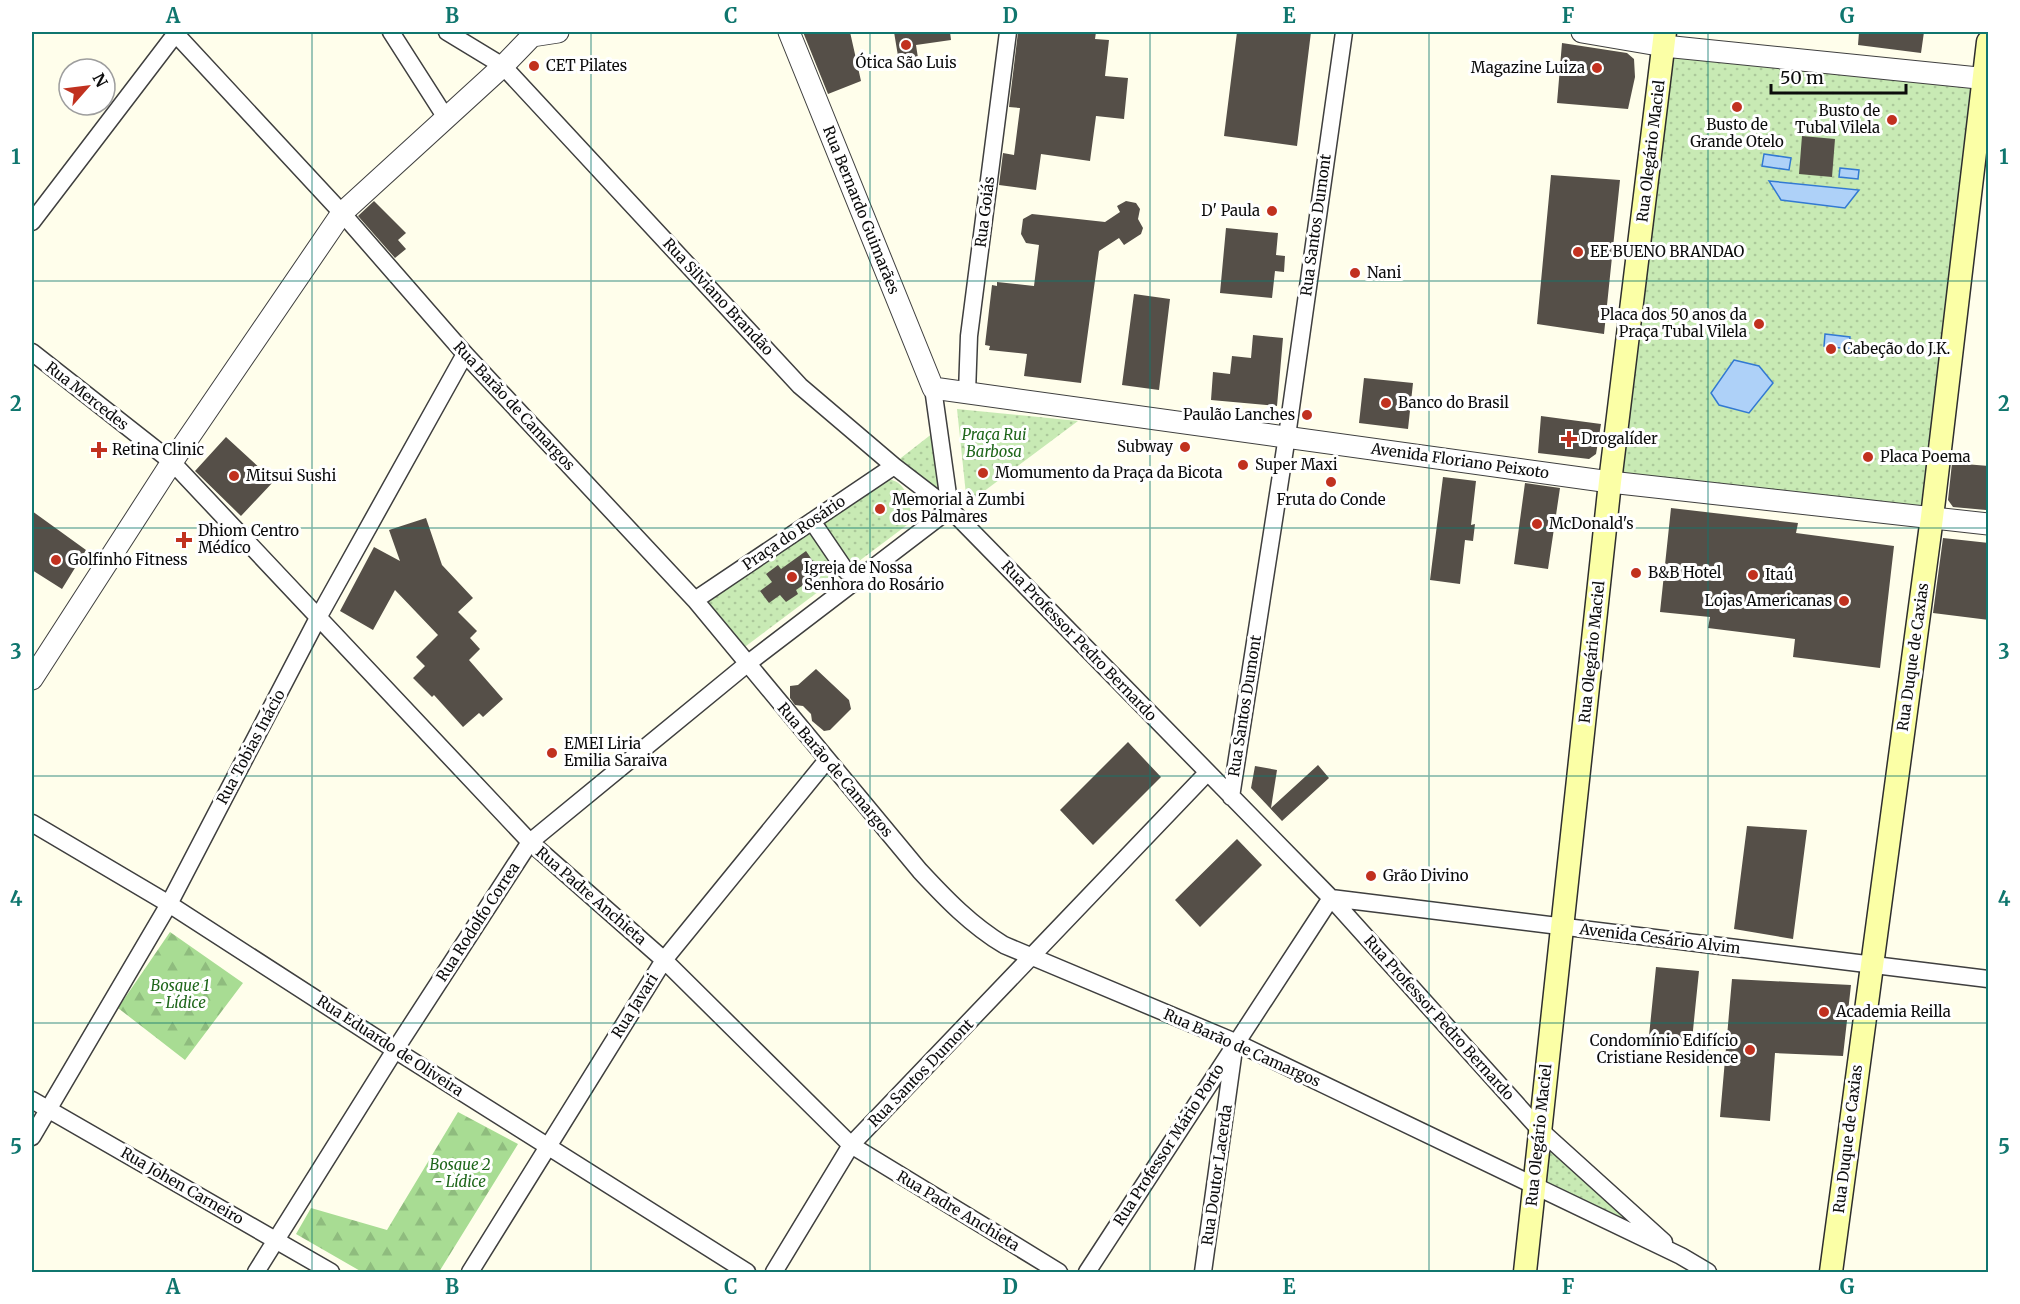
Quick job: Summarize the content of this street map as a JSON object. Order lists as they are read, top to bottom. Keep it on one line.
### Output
{"streets":{"main road":["Rua Olegário Maciel","Rua Duque de Caxias"],"street":["Rua Bernardo Guimarães","Rua Goiás","Rua Santos Dumont","Rua Silviano Brandão","Rua Mercedes","Rua Barão de Camargos","Avenida Floriano Peixoto","Praça do Rosário","Rua Professor Pedro Bernardo","Rua Tobias Inácio","Rua Padre Anchieta","Rua Rodolfo Correa","Avenida Cesário Alvim","Rua Javari","Rua Eduardo de Oliveira","Rua Professor Mário Porto","Rua Doutor Lacerda","Rua Johen Carneiro"]},"crossings":[["Rua Olegário Maciel","Rua Barão de Camargos"],["Rua Olegário Maciel","Avenida Floriano Peixoto"],["Rua Olegário Maciel","Rua Professor Pedro Bernardo"],["Rua Olegário Maciel","Avenida Cesário Alvim"],["Rua Bernardo Guimarães","Avenida Floriano Peixoto"],["Rua Goiás","Avenida Floriano Peixoto"],["Rua Santos Dumont","Rua Barão de Camargos"],["Rua Santos Dumont","Avenida Floriano Peixoto"],["Rua Santos Dumont","Rua Professor Pedro Bernardo"],["Rua Santos Dumont","Rua Padre Anchieta"],["Rua Silviano Brandão","Praça do Rosário"],["Rua Silviano Brandão","Rua Professor Pedro Bernardo"],["Rua Silviano Brandão","Rua Rodolfo Correa"],["Rua Mercedes","Rua Padre Anchieta"],["Rua Barão de Camargos","Praça do Rosário"],["Rua Barão de Camargos","Rua Professor Pedro Bernardo"],["Rua Barão de Camargos","Rua Tobias Inácio"],["Rua Barão de Camargos","Rua Rodolfo Correa"],["Rua Barão de Camargos","Rua Javari"],["Rua Barão de Camargos","Rua Professor Mário Porto"],["Rua Barão de Camargos","Rua Doutor Lacerda"],["Avenida Floriano Peixoto","Rua Duque de Caxias"],["Rua Professor Pedro Bernardo","Rua Rodolfo Correa"],["Rua Professor Pedro Bernardo","Avenida Cesário Alvim"],["Rua Professor Pedro Bernardo","Rua Professor Mário Porto"],["Rua Duque de Caxias","Avenida Cesário Alvim"],["Rua Tobias Inácio","Rua Padre Anchieta"],["Rua Tobias Inácio","Rua Eduardo de Oliveira"],["Rua Tobias Inácio","Rua Johen Carneiro"],["Rua Padre Anchieta","Rua Rodolfo Correa"],["Rua Padre Anchieta","Rua Javari"],["Rua Rodolfo Correa","Rua Eduardo de Oliveira"],["Rua Rodolfo Correa","Rua Johen Carneiro"],["Avenida Cesário Alvim","Rua Professor Mário Porto"],["Rua Javari","Rua Eduardo de Oliveira"],["Rua Professor Mário Porto","Rua Doutor Lacerda"]],"parks":["Praça Rui Barbosa","Bosque 1 - Lídice","Bosque 2 - Lídice"],"places":{"other":["Ótica São Luis","CET Pilates","Magazine Luiza","Busto de Grande Otelo","Busto de Tubal Vilela","D' Paula","EE BUENO BRANDAO","Nani","Placa dos 50 anos da Praça Tubal Vilela","Cabeção do J.K.","Banco do Brasil","Paulão Lanches","Subway","Placa Poema","Super Maxi","Momumento da Praça da Bicota","Mitsui Sushi","Fruta do Conde","Memorial à Zumbi dos Palmares","McDonald's","Golfinho Fitness","B&B Hotel","Itaú","Igreja de Nossa Senhora do Rosário","Lojas Americanas","EMEI Liria Emilia Saraiva","Grão Divino","Academia Reilla","Condomínio Edifício Cristiane Residence"],"health":["Drogalíder","Retina Clinic","Dhiom Centro Médico"]},"scale_bar":"50 m","north":"top right","grid":{"columns":["A","B","C","D","E","F","G"],"rows":["1","2","3","4","5"]}}
